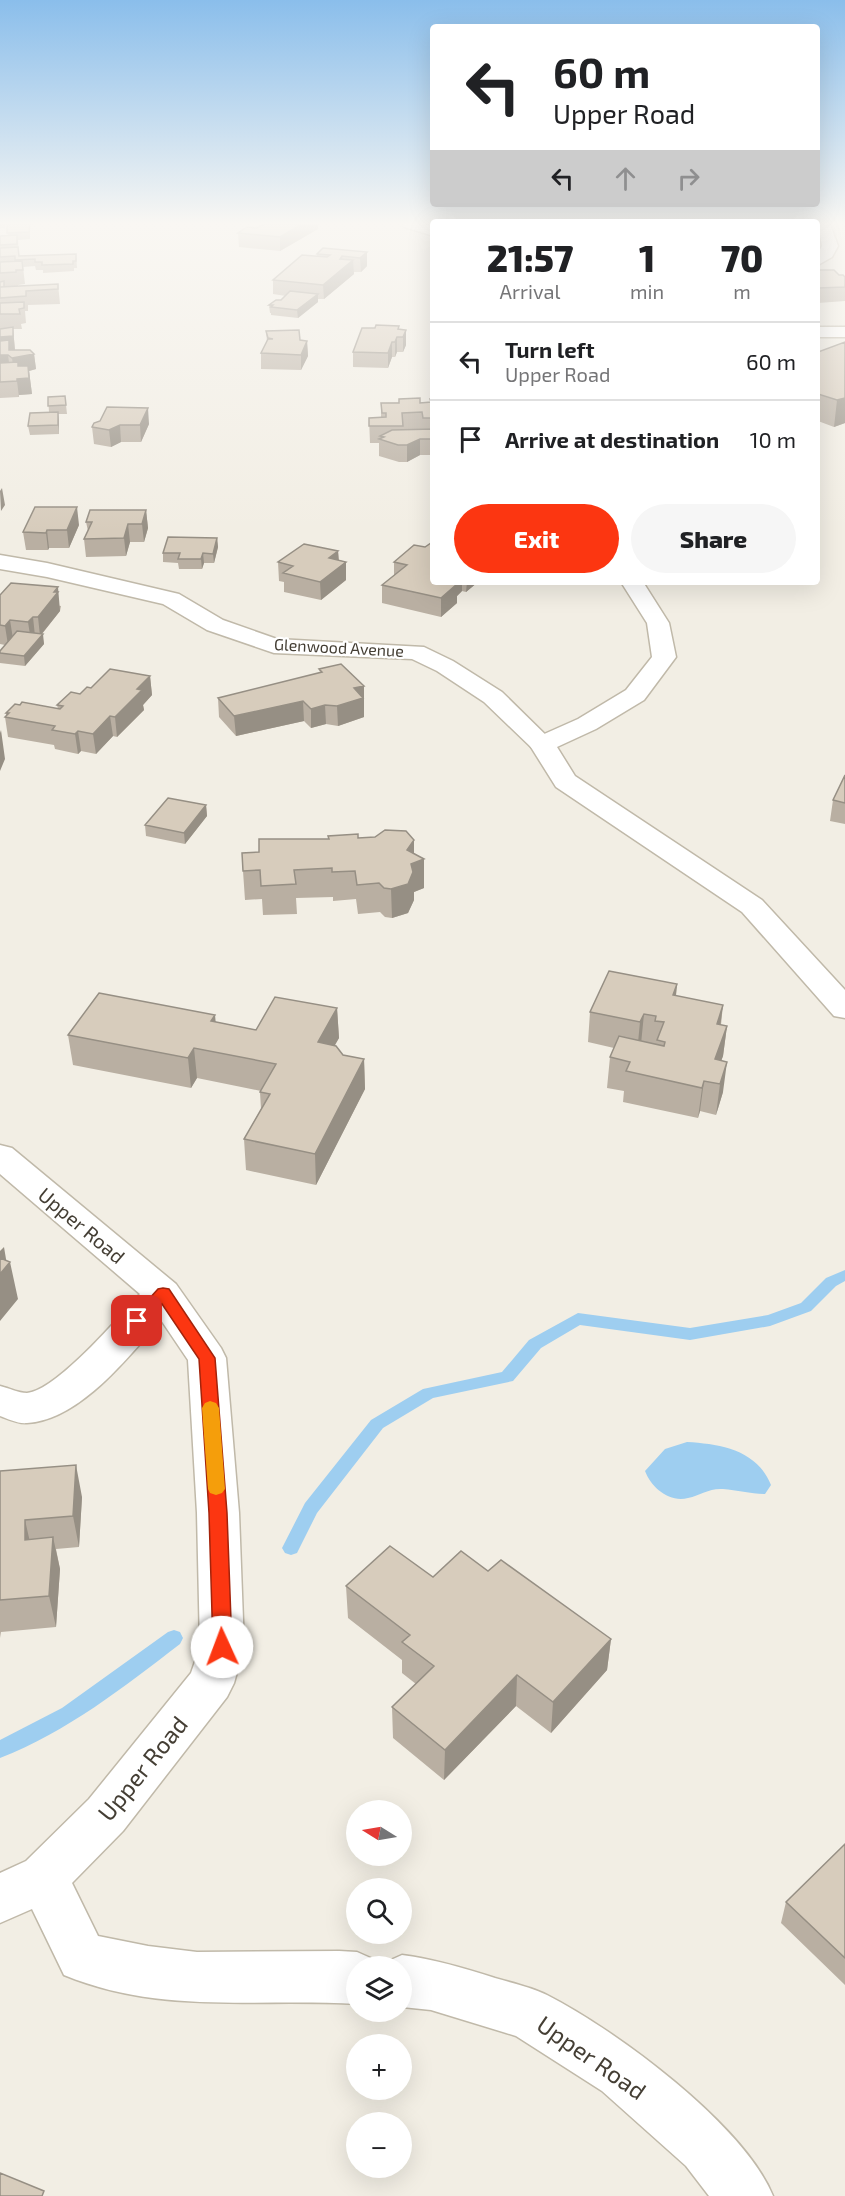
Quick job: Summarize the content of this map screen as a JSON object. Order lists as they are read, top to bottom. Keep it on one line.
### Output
{"streets":{"street":["Glenwood Avenue","Upper Road"]},"north":"left","page":{"turn":["60 m","Upper Road"],"eta":["21:57","Arrival","1","min","70","m"],"list":[{"name":"Turn left","note":"Upper Road","value":"60 m"},{"name":"Arrive at destination","value":"10 m"}],"buttons":["Exit","Share"],"map_buttons":["+","−"]}}
